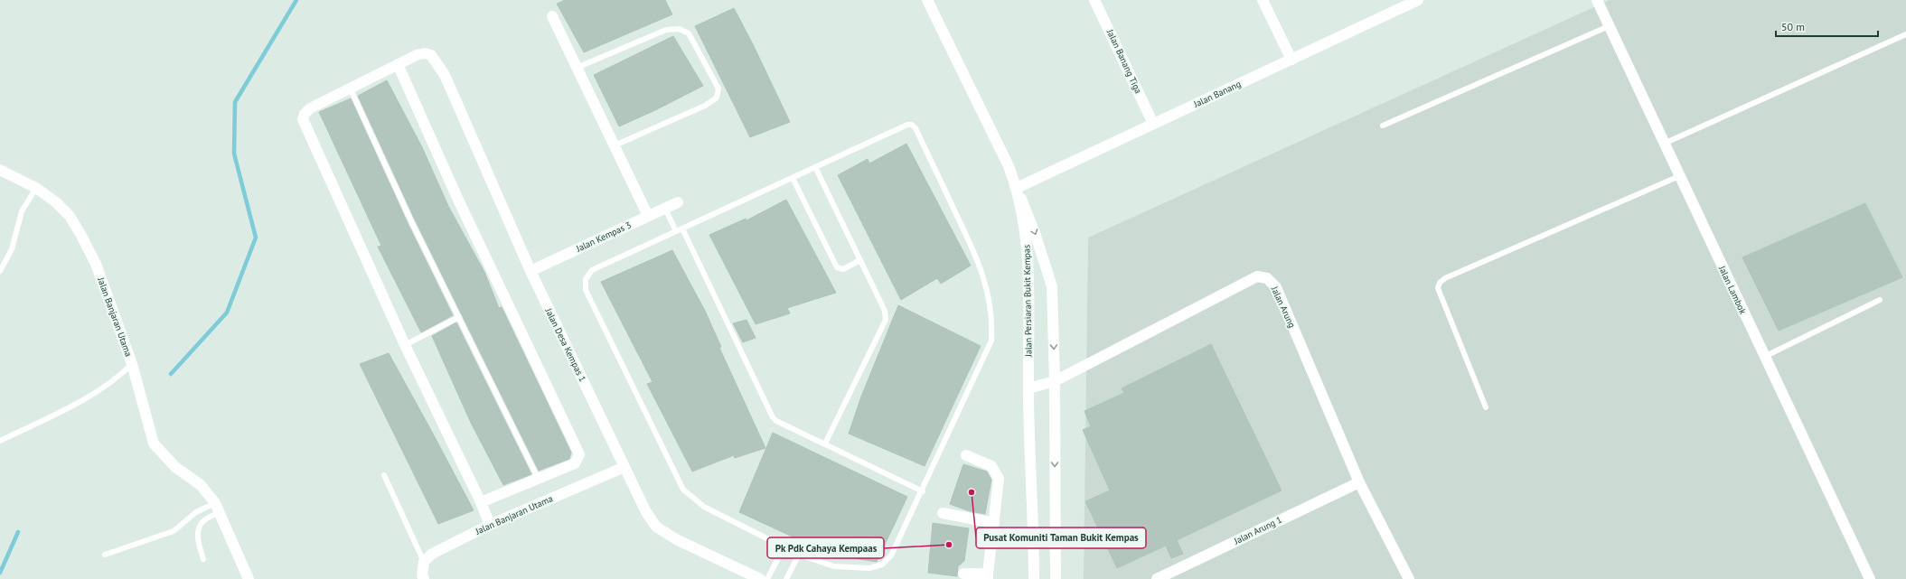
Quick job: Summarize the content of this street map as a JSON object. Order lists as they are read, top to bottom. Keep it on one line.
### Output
{"streets":{"street":["Jalan Banang Tiga","Jalan Banang","Jalan Kempas 3","Jalan Lambok","Jalan Persiaran Bukit Kempas","Jalan Arung","Jalan Banjaran Utama","Jalan Desa Kempas 1","Jalan Arung 1"]},"crossings":[["Jalan Banang Tiga","Jalan Banang"],["Jalan Banang","Jalan Persiaran Bukit Kempas"],["Jalan Kempas 3","Jalan Desa Kempas 1"],["Jalan Persiaran Bukit Kempas","Jalan Arung"],["Jalan Arung","Jalan Arung 1"],["Jalan Banjaran Utama","Jalan Desa Kempas 1"]],"places":["Pusat Komuniti Taman Bukit Kempas","Pk Pdk Cahaya Kempaas"],"scale_bar":"50 m"}
